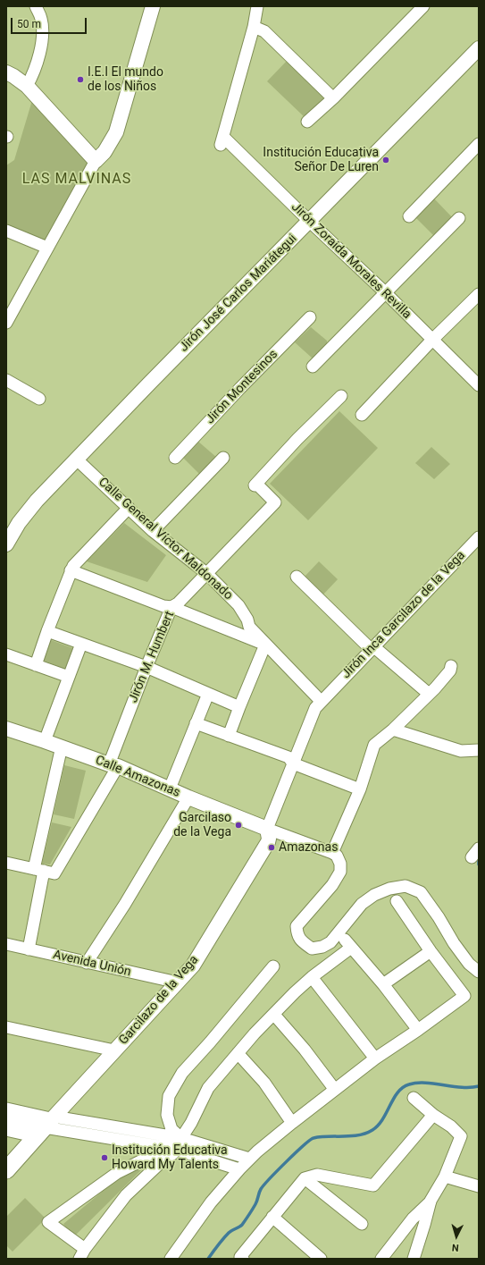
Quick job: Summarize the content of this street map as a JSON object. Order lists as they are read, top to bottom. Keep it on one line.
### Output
{"streets":{"street":["Jirón Zoraida Morales Revilla","Jirón José Carlos Mariátegui","Jirón Montesinos","Calle General Víctor Maldonado","Jirón Inca Garcilazo de la Vega","Jirón M. Humbert","Calle Amazonas","Avenida Unión","Garcilazo de la Vega"]},"crossings":[["Jirón Zoraida Morales Revilla","Jirón José Carlos Mariátegui"],["Jirón José Carlos Mariátegui","Calle General Víctor Maldonado"],["Calle General Víctor Maldonado","Jirón Inca Garcilazo de la Vega"],["Calle General Víctor Maldonado","Jirón M. Humbert"],["Jirón Inca Garcilazo de la Vega","Calle Amazonas"],["Jirón Inca Garcilazo de la Vega","Garcilazo de la Vega"],["Jirón M. Humbert","Calle Amazonas"],["Calle Amazonas","Garcilazo de la Vega"],["Avenida Unión","Garcilazo de la Vega"]],"districts":["LAS MALVINAS"],"places":["I.E.I El mundo de los Niños","Institución Educativa Señor De Luren","Garcilaso de la Vega","Amazonas","Institución Educativa Howard My Talents"],"scale_bar":"50 m","north":"bottom"}
